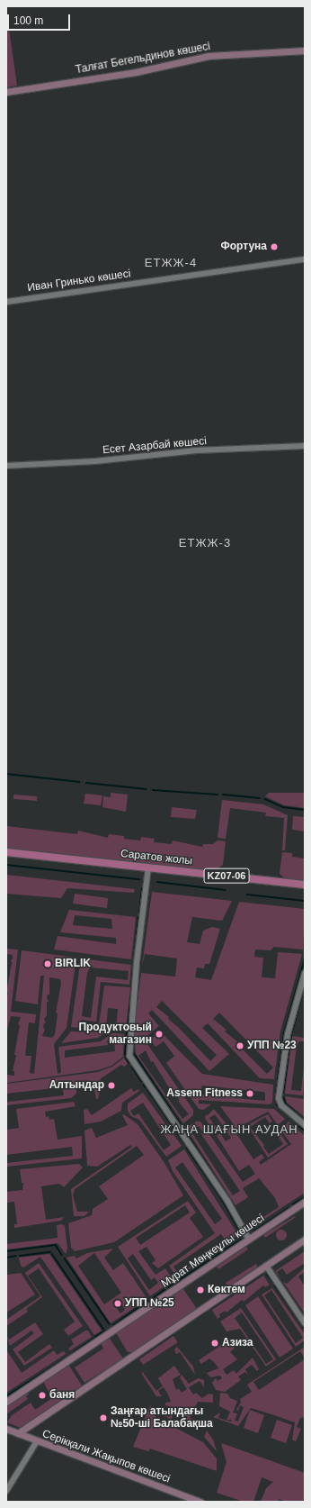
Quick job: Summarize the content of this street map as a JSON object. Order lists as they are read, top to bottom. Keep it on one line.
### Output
{"streets":{"main road":["Талғат Бегельдинов көшесі","Саратов жолы","KZ07-06","Мұрат Мөңкеұлы көшесі","Серікқали Жақыпов көшесі"],"street":["Иван Гринько көшесі","Есет Азарбай көшесі"]},"districts":["ЕТЖЖ-4","ЕТЖЖ-3","ЖАҢА ШАҒЫН АУДАН"],"places":["Фортуна","BIRLIK","Продуктовый магазин","УПП №23","Алтындар","Assem Fitness","Көктем","УПП №25","Азиза","баня","Заңғар атындағы №50-ші Балабақша"],"scale_bar":"100 m"}
